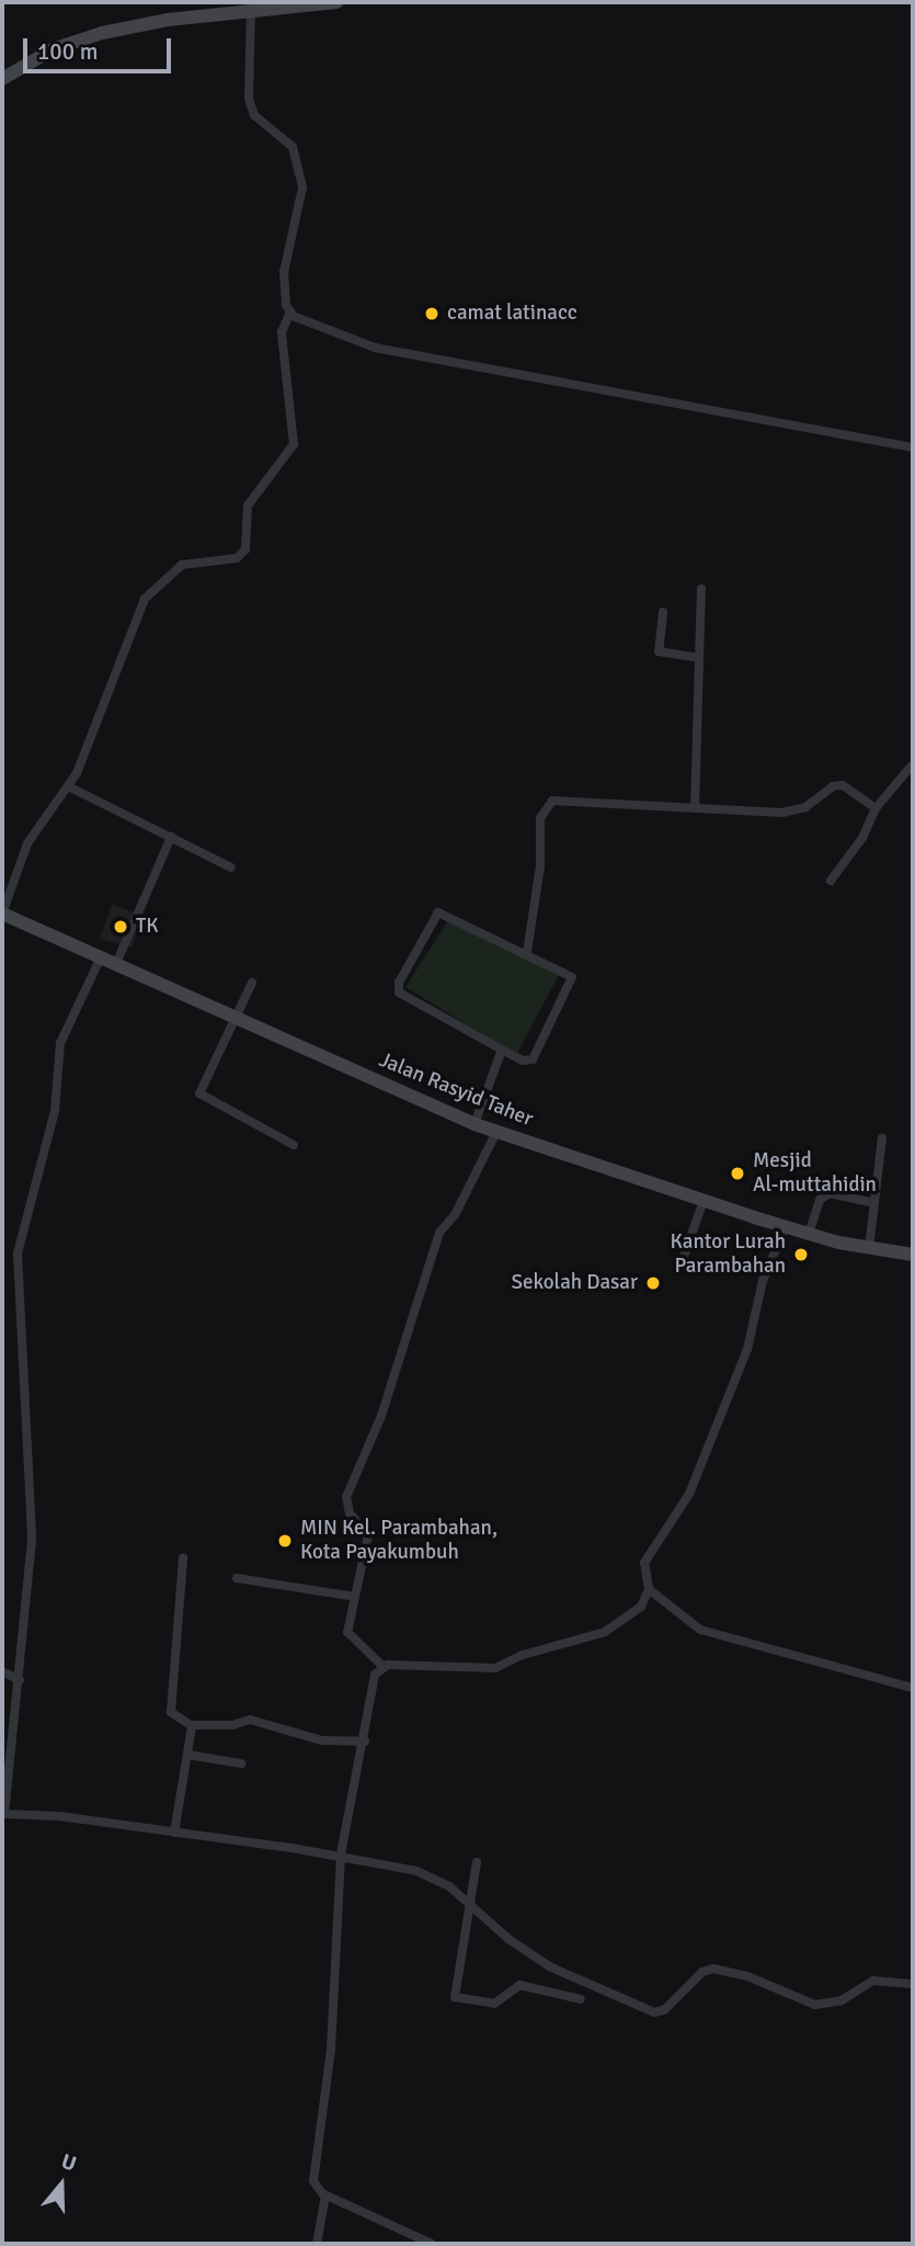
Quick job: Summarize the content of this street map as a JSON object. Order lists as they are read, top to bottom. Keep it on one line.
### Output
{"streets":{"street":["Jalan Rasyid Taher"]},"places":["camat latinacc","TK","Mesjid Al-muttahidin","Kantor Lurah Parambahan","Sekolah Dasar","MIN Kel. Parambahan, Kota Payakumbuh"],"scale_bar":"100 m","north":"top"}
